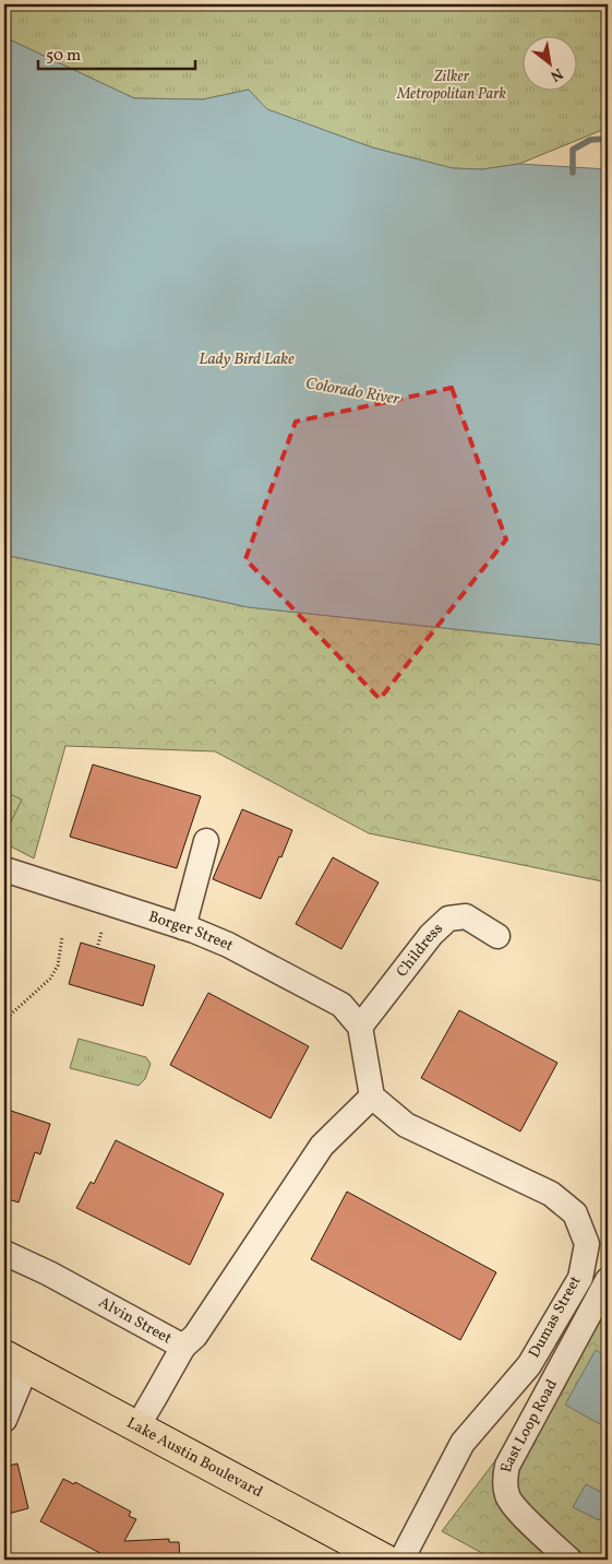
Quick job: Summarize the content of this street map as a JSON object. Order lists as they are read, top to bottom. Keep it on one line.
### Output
{"streets":{"main road":["Lake Austin Boulevard"],"street":["Borger Street","Childress","Dumas Street","Alvin Street","East Loop Road"]},"crossings":[["Borger Street","Childress"],["Alvin Street","Lake Austin Boulevard"]],"water":["Lady Bird Lake","Colorado River"],"parks":["Zilker Metropolitan Park"],"scale_bar":"50 m","north":"bottom right"}
